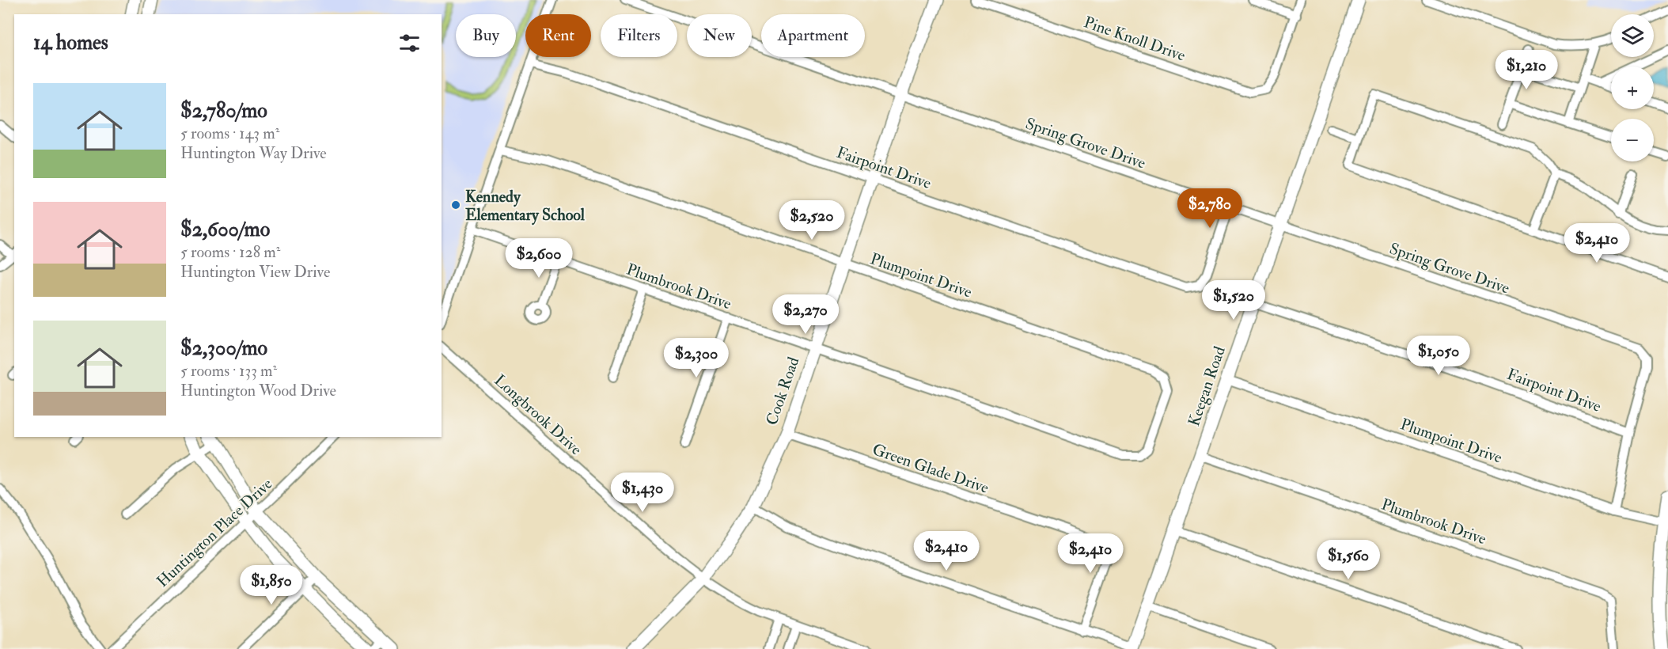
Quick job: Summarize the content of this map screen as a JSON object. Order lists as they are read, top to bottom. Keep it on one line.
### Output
{"streets":{"street":["Pine Knoll Drive","Spring Grove Drive","Fairpoint Drive","Plumpoint Drive","Plumbrook Drive","Keegan Road","Cook Road","Longbrook Drive","Green Glade Drive","Huntington Place Drive"]},"crossings":[["Spring Grove Drive","Fairpoint Drive"],["Spring Grove Drive","Plumpoint Drive"],["Spring Grove Drive","Keegan Road"],["Spring Grove Drive","Cook Road"],["Fairpoint Drive","Keegan Road"],["Fairpoint Drive","Cook Road"],["Plumpoint Drive","Plumbrook Drive"],["Plumpoint Drive","Keegan Road"],["Plumpoint Drive","Cook Road"],["Plumbrook Drive","Keegan Road"],["Plumbrook Drive","Cook Road"],["Cook Road","Longbrook Drive"],["Cook Road","Green Glade Drive"]],"places":["Kennedy Elementary School"],"page":{"map_buttons":["+","−"],"chip":["Buy","Rent","Filters","New","Apartment"],"heading":"14 homes","price":["$1,210","$2,780","$2,520","$2,410","$2,600","$1,520","$2,270","$1,050","$2,300","$1,430","$2,410","$2,410","$1,560","$1,850"],"list":[{"name":"$2,780/mo","note":"5 rooms · 143 m² · Huntington Way Drive"},{"name":"$2,600/mo","note":"5 rooms · 128 m² · Huntington View Drive"},{"name":"$2,300/mo","note":"5 rooms · 133 m² · Huntington Wood Drive"}]}}
